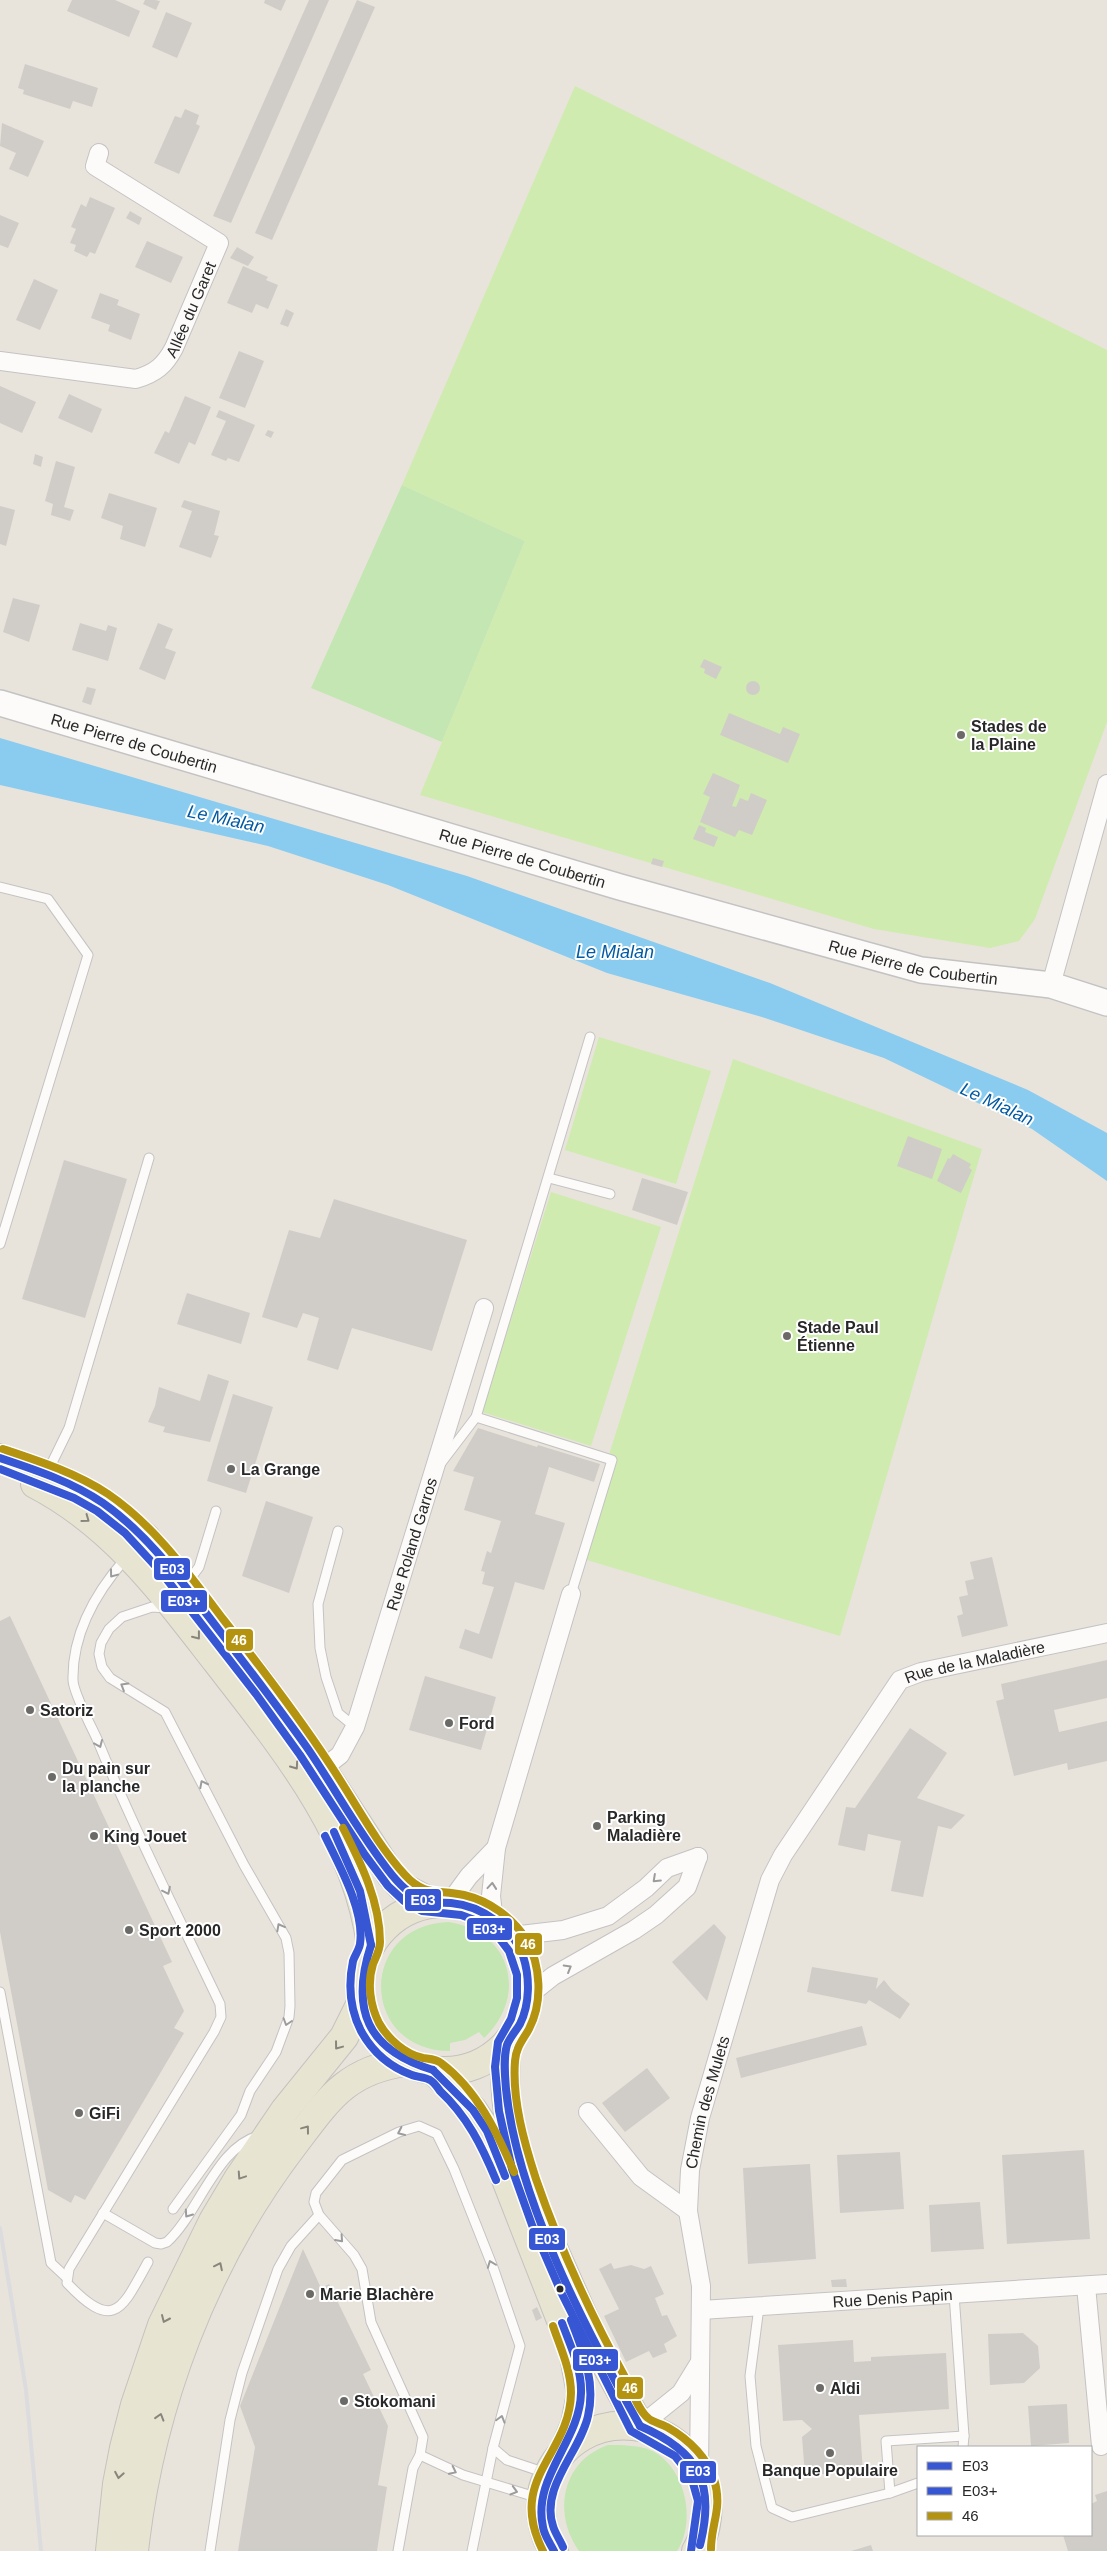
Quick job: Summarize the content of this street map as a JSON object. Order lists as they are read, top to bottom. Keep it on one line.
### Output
{"streets":{"street":["Allée du Garet","Rue Pierre de Coubertin","Rue Roland Garros","Rue de la Maladière","Chemin des Mulets","Rue Denis Papin"]},"crossings":[["Rue de la Maladière","Chemin des Mulets"],["Chemin des Mulets","Rue Denis Papin"]],"water":["Le Mialan"],"places":["Stades de la Plaine","Stade Paul Étienne","La Grange","Satoriz","Ford","Du pain sur la planche","Parking Maladière","King Jouet","Sport 2000","GiFi","Marie Blachère","Aldi","Stokomani","Banque Populaire"],"lines":["transit line 46","transit line E03","transit line E03+"],"legend":["E03","E03+","46"]}
